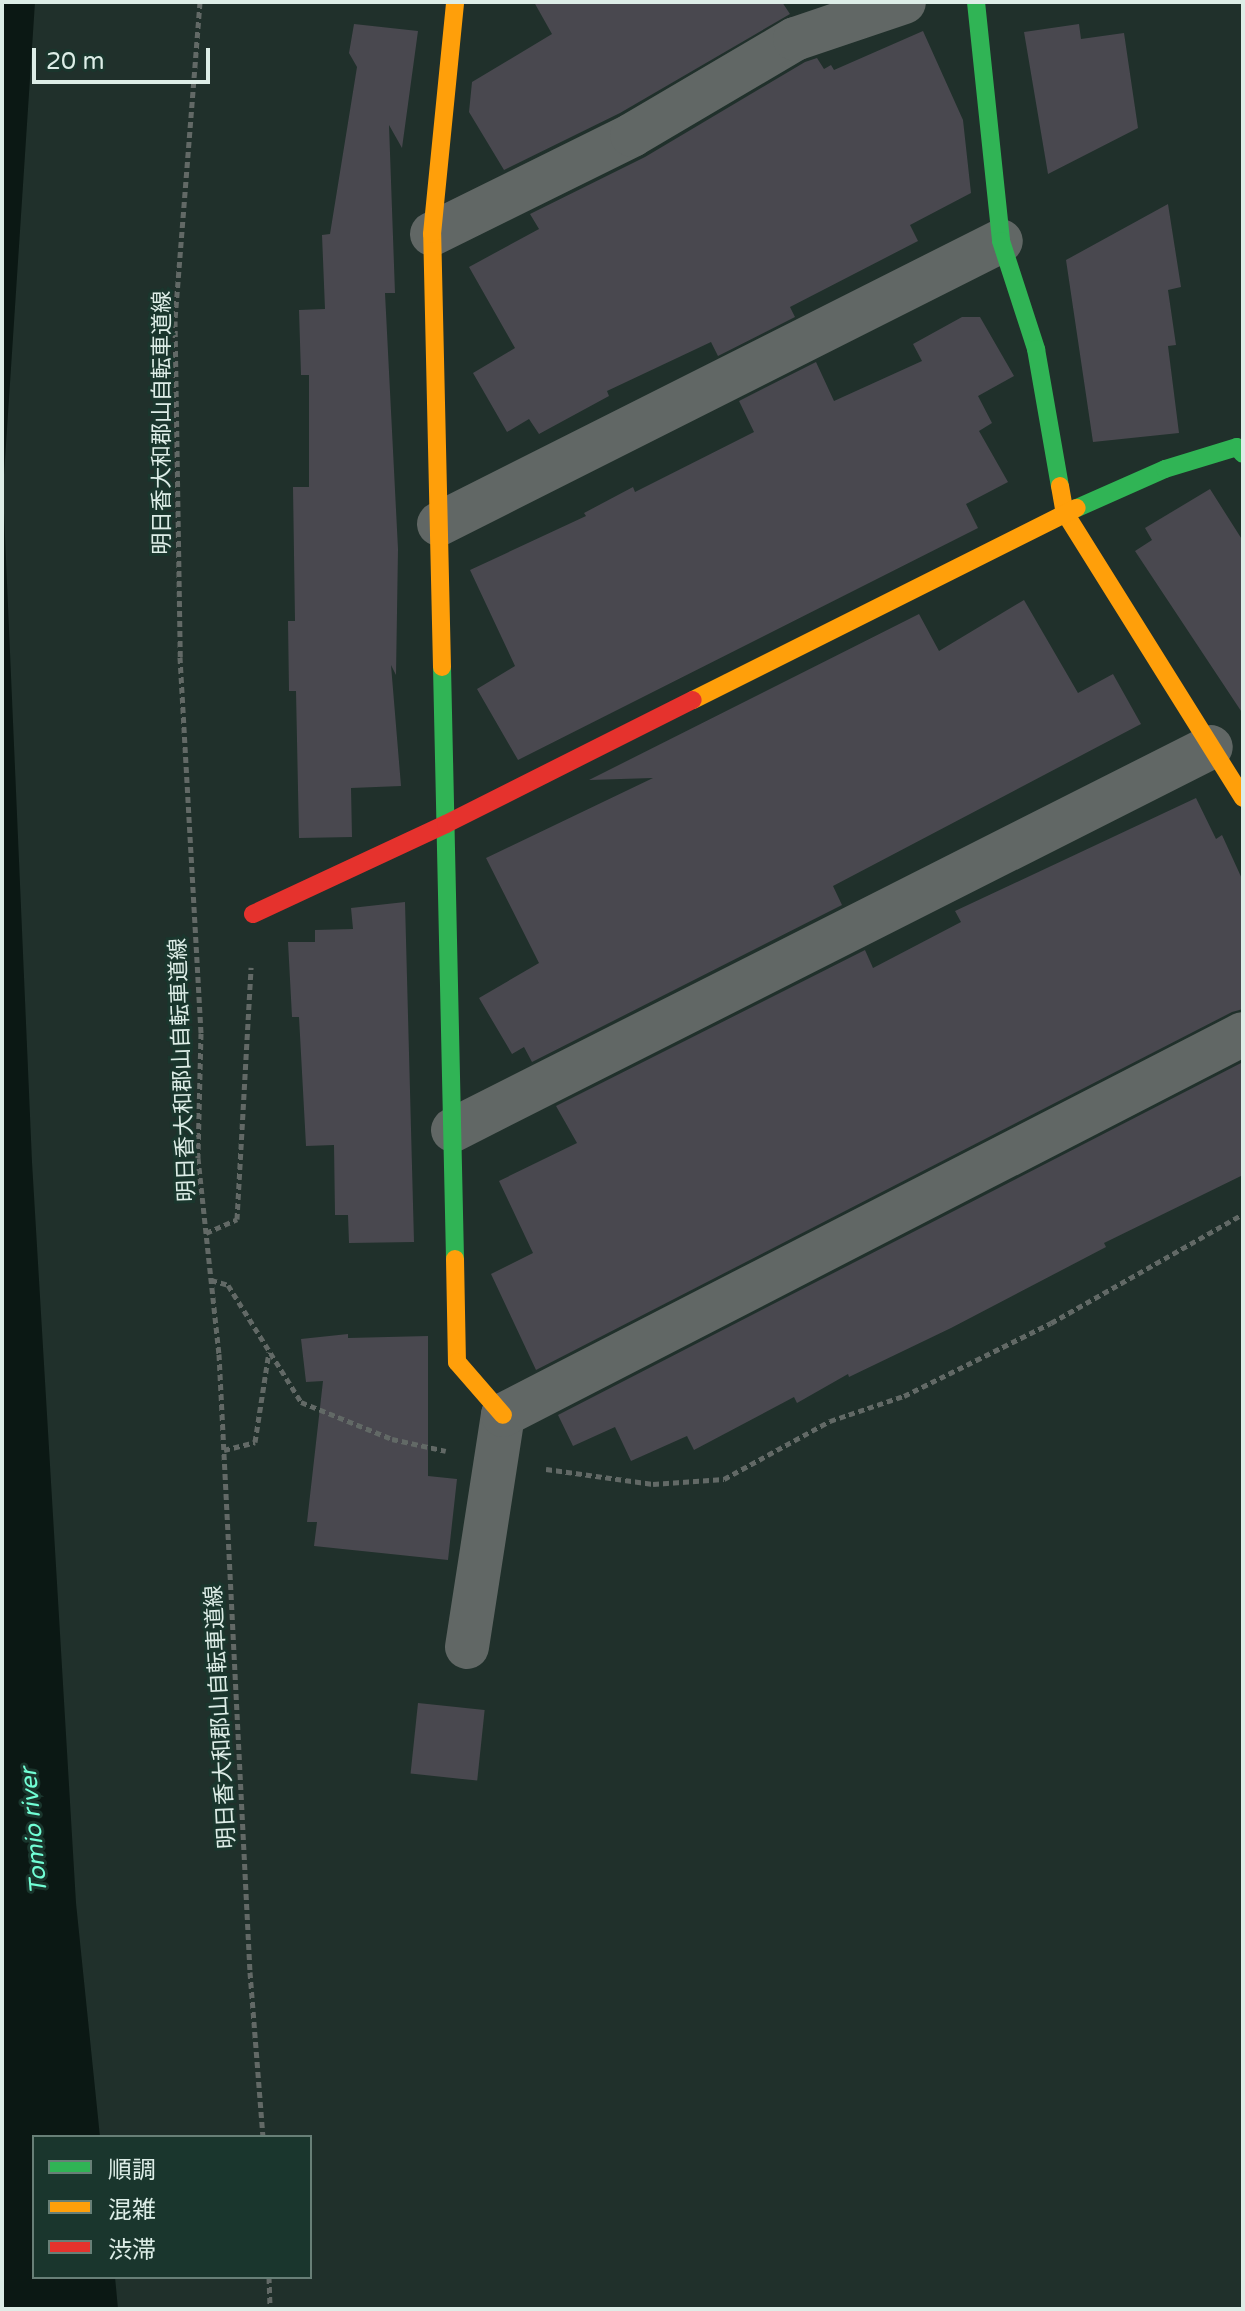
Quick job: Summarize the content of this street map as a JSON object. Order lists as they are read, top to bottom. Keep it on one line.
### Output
{"streets":{"path":["明日香大和郡山自転車道線"]},"water":["Tomio river"],"legend":["順調","混雑","渋滞"],"scale_bar":"20 m"}
